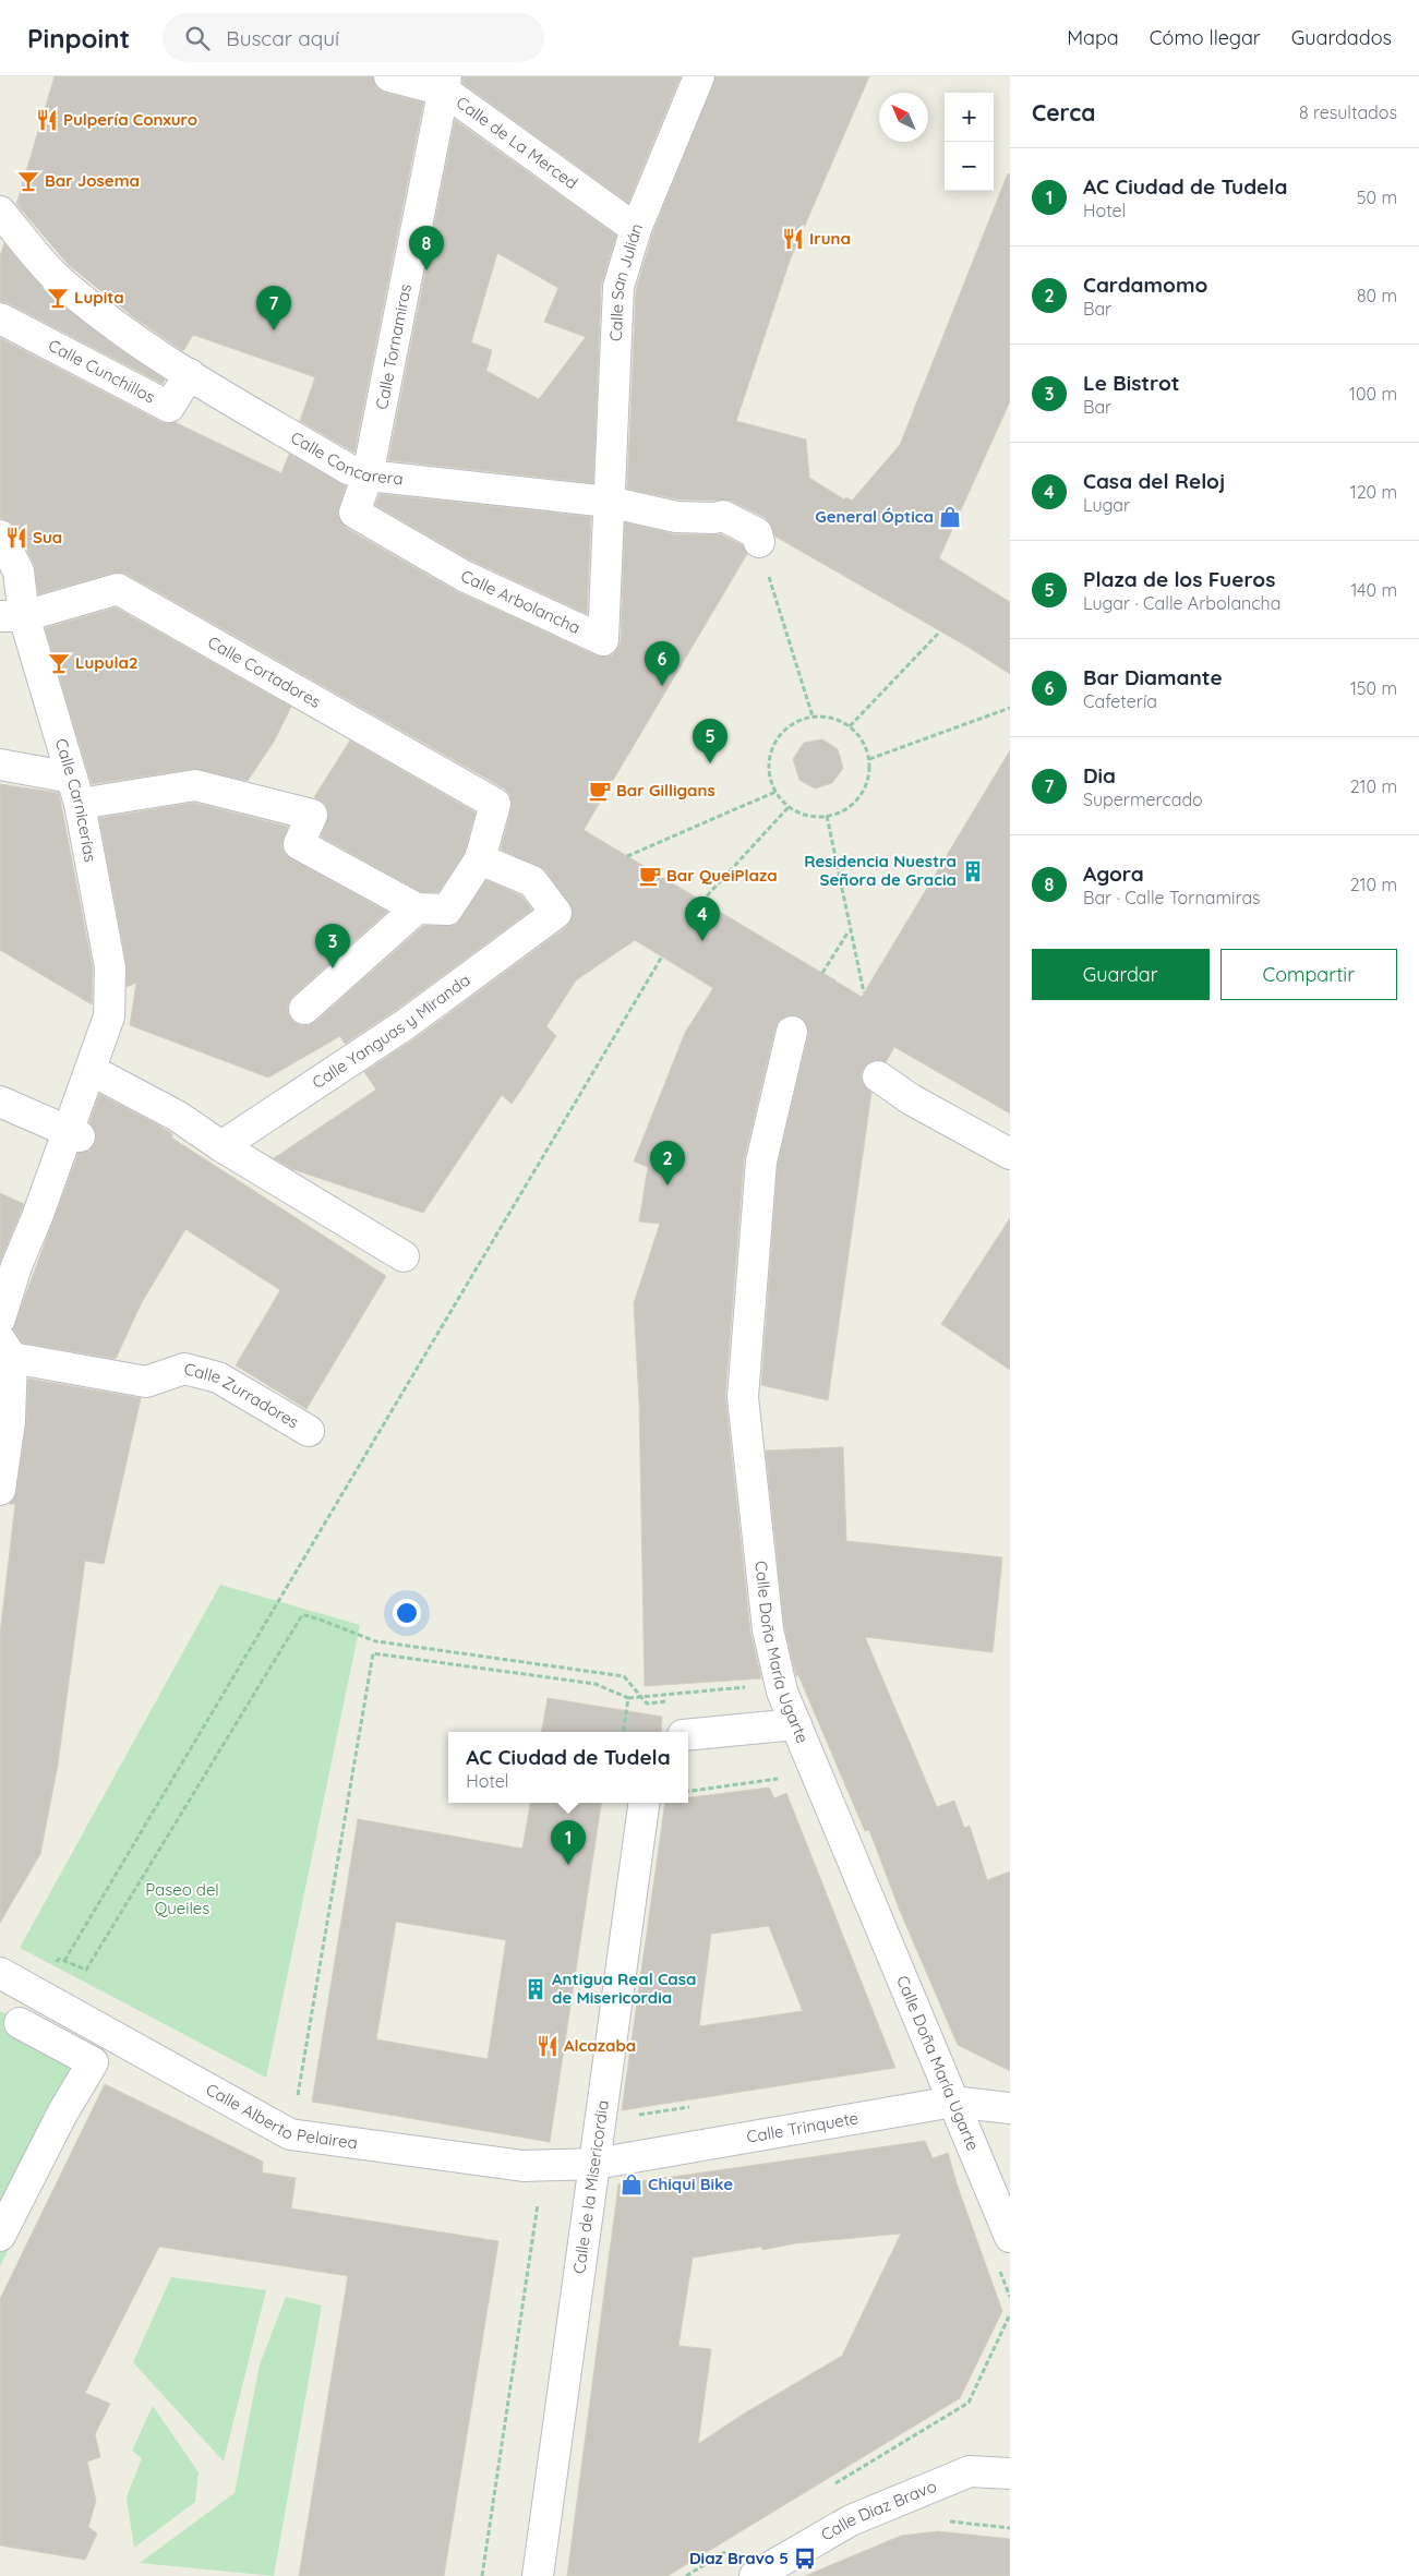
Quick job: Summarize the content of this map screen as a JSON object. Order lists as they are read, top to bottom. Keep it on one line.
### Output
{"streets":{"street":["Calle de La Merced","Calle San Julián","Calle Tornamiras","Calle Cunchillos","Calle Concarera","Calle Arbolancha","Calle Cortadores","Calle Carnicerías","Calle Yanguas y Miranda","Calle Zurradores","Calle Doña María Ugarte","Calle Alberto Pelairea","Calle Trinquete","Calle de la Misericordia","Calle Diaz Bravo"]},"crossings":[["Calle de La Merced","Calle San Julián"],["Calle de La Merced","Calle Tornamiras"],["Calle San Julián","Calle Concarera"],["Calle San Julián","Calle Arbolancha"],["Calle Tornamiras","Calle Concarera"],["Calle Tornamiras","Calle Arbolancha"],["Calle Cunchillos","Calle Concarera"],["Calle Concarera","Calle Arbolancha"],["Calle Cortadores","Calle Carnicerías"],["Calle Cortadores","Calle Yanguas y Miranda"],["Calle Doña María Ugarte","Calle Trinquete"],["Calle Alberto Pelairea","Calle Trinquete"],["Calle Alberto Pelairea","Calle de la Misericordia"],["Calle Trinquete","Calle de la Misericordia"]],"parks":["Paseo del Queiles"],"places":{"restaurant":["Pulpería Conxuro","Iruna","Sua","Alcazaba"],"bar":["Bar Josema","Lupita","Lupula2"],"shop":["General Óptica","Chiqui Bike"],"cafe":["Bar Gilligans","Bar QueiPlaza"],"building":["Residencia Nuestra Señora de Gracia","Antigua Real Casa de Misericordia"],"bus stop":["Diaz Bravo 5"]},"north":"top left","page":{"header":"Pinpoint","search":"Buscar aquí","nav":["Mapa","Cómo llegar","Guardados"],"heading":["Cerca","8 resultados"],"map_buttons":["+","−"],"list":[{"mark":"1","name":"AC Ciudad de Tudela","note":"Hotel","value":"50 m"},{"mark":"2","name":"Cardamomo","note":"Bar","value":"80 m"},{"mark":"3","name":"Le Bistrot","note":"Bar","value":"100 m"},{"mark":"4","name":"Casa del Reloj","note":"Lugar","value":"120 m"},{"mark":"5","name":"Plaza de los Fueros","note":"Lugar · Calle Arbolancha","value":"140 m"},{"mark":"6","name":"Bar Diamante","note":"Cafetería","value":"150 m"},{"mark":"7","name":"Dia","note":"Supermercado","value":"210 m"},{"mark":"8","name":"Agora","note":"Bar · Calle Tornamiras","value":"210 m"}],"pins":["8","7","6","5","4","3","2","1"],"buttons":["Guardar","Compartir"],"popup":["AC Ciudad de Tudela","Hotel"]}}
